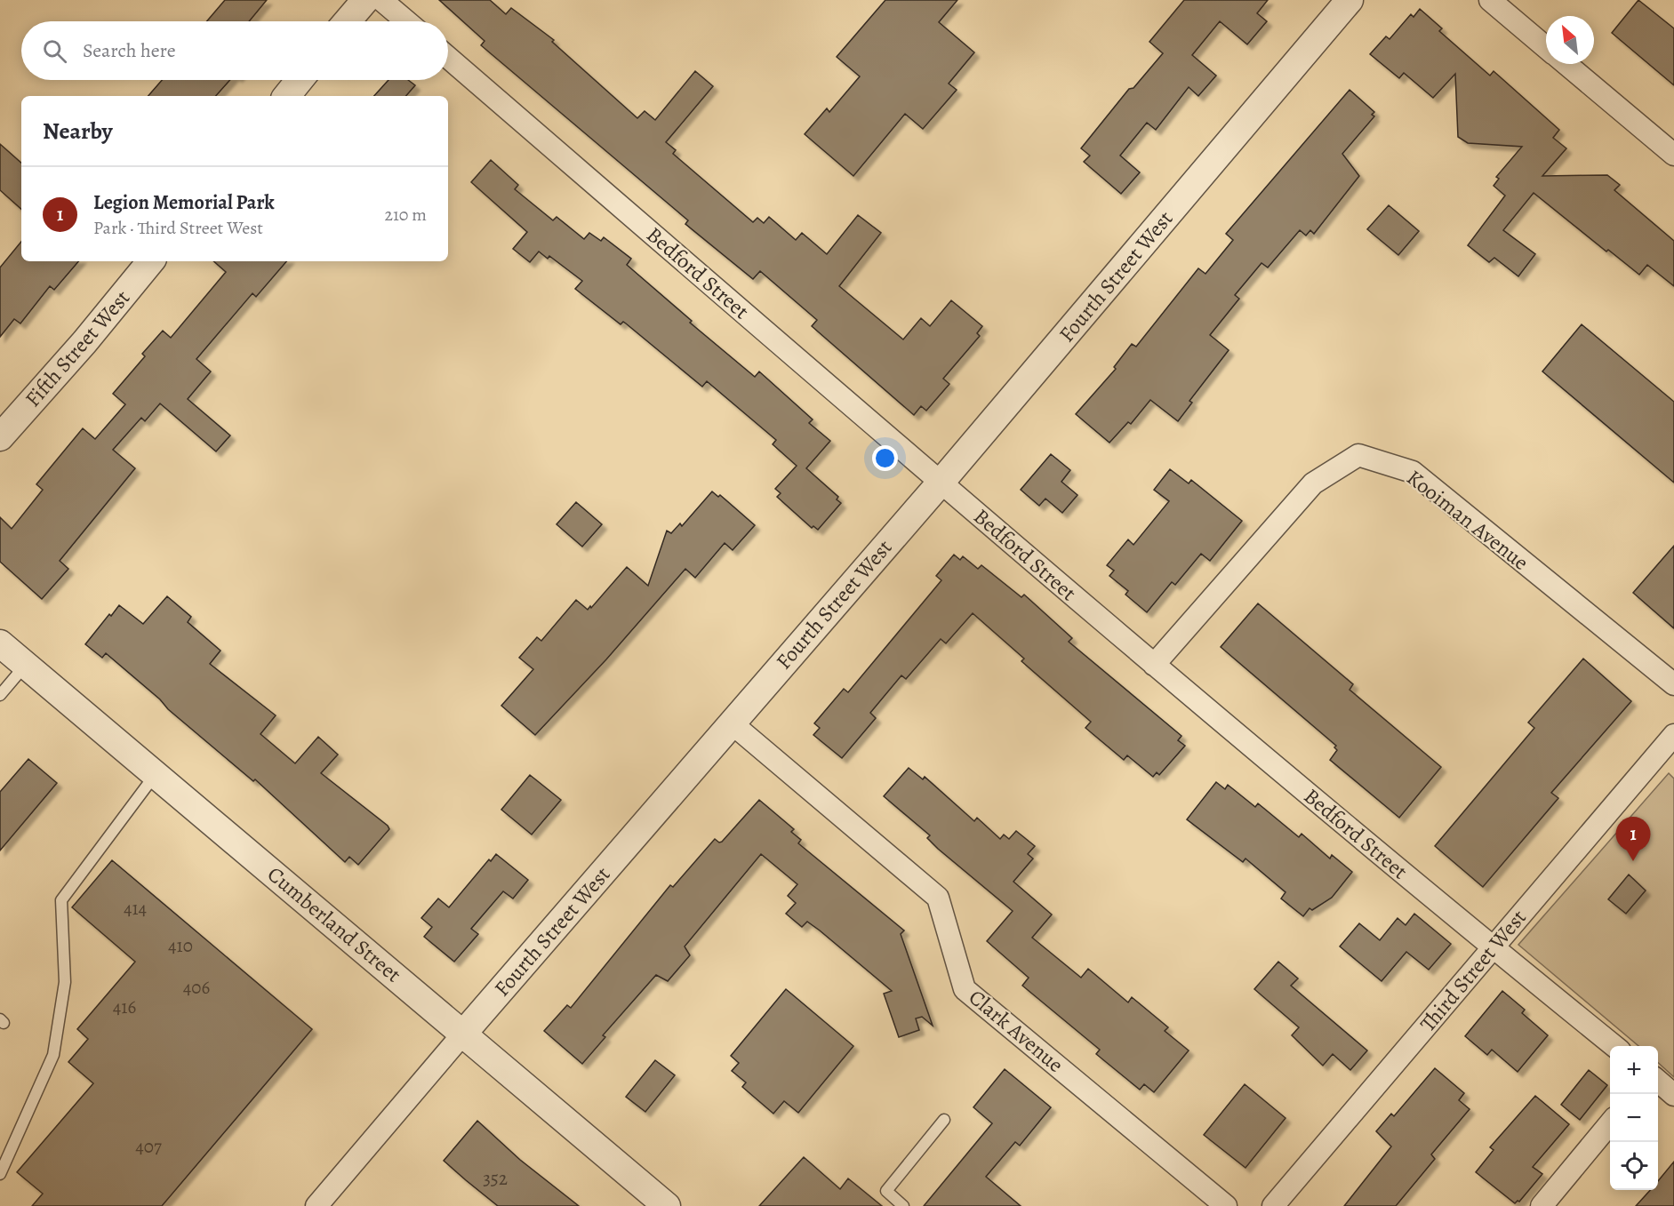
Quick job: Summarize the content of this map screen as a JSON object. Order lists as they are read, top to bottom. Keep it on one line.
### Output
{"streets":{"street":["Bedford Street","Fourth Street West","Fifth Street West","Kooiman Avenue","Cumberland Street","Third Street West","Clark Avenue"]},"crossings":[["Bedford Street","Fourth Street West"],["Bedford Street","Kooiman Avenue"],["Bedford Street","Third Street West"],["Fourth Street West","Cumberland Street"],["Fourth Street West","Clark Avenue"]],"house_numbers":["414","410","406","416","407","352"],"north":"top left","page":{"search":"Search here","heading":"Nearby","list":[{"mark":"1","name":"Legion Memorial Park","note":"Park · Third Street West","value":"210 m"}],"pins":"1","map_buttons":["+","−"]}}
